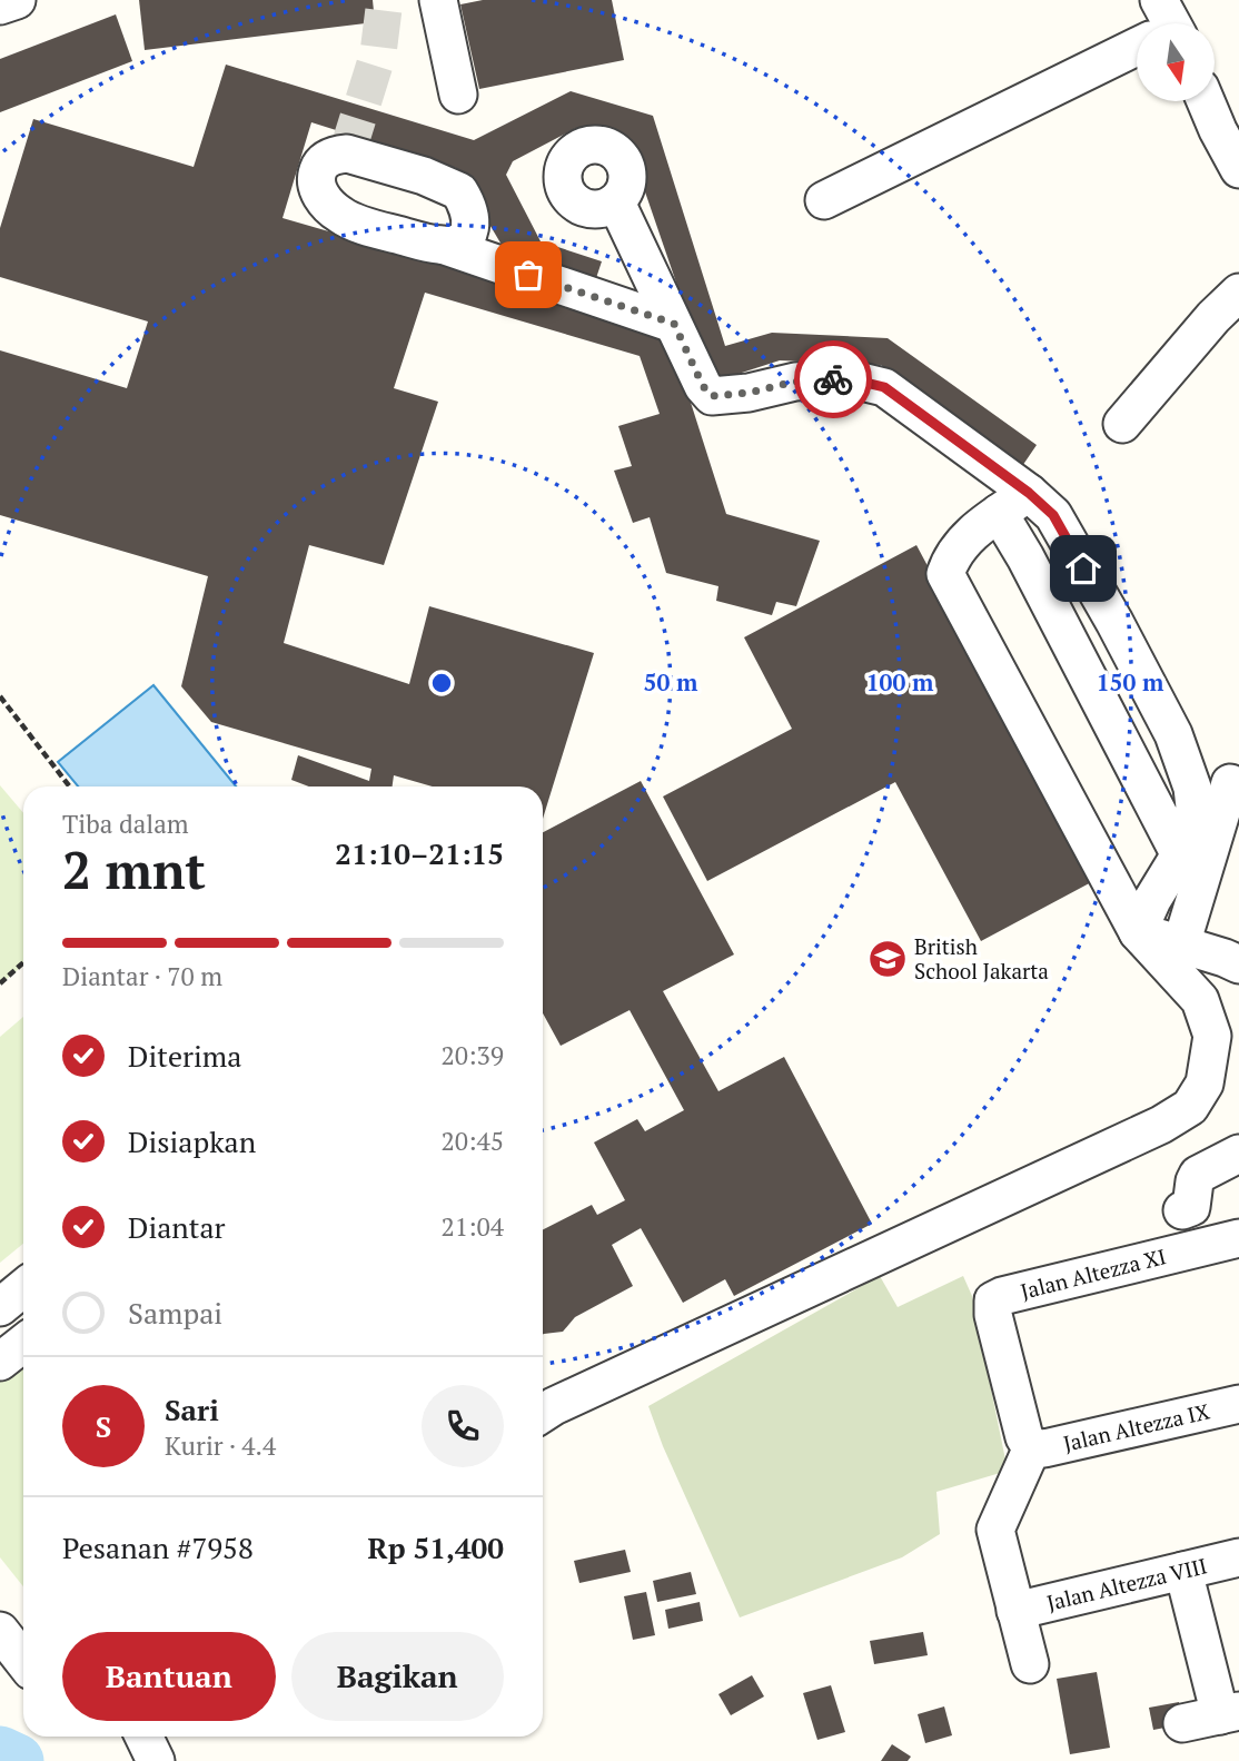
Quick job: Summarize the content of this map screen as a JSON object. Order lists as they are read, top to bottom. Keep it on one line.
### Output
{"streets":{"street":["Jalan Altezza XI","Jalan Altezza IX","Jalan Altezza VIII"]},"crossings":[["Jalan Altezza XI","Jalan Altezza IX"],["Jalan Altezza IX","Jalan Altezza VIII"]],"places":{"school or university":["British School Jakarta"]},"north":"bottom","page":{"heading":["2 mnt","Tiba dalam","21:10–21:15"],"panel":["Sari","Kurir · 4.4","Pesanan #7958","Rp 51,400"],"bar":"Diantar · 70 m","list":[["Diterima","20:39"],["Disiapkan","20:45"],["Diantar","21:04"],"Sampai"],"round":"S","buttons":["Bantuan","Bagikan"]},"rings":["50 m","100 m","150 m"]}
